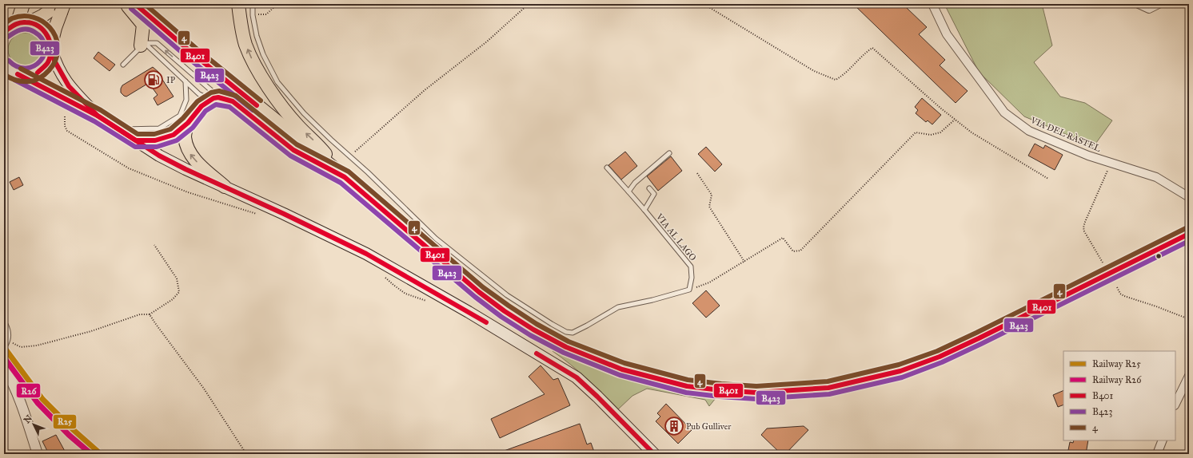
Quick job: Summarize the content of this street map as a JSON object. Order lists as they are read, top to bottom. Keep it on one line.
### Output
{"streets":{"street":["VIA DEL RÀSTEL"],"lane":["VIA AL LAGO"]},"places":{"fuel station":["IP"],"building":["Pub Gulliver"]},"lines":["transit line B401","transit line 4","transit line B423","rail line R25","rail line R26"],"legend":["Railway R25","Railway R26","B401","B423","4"],"north":"top left"}
